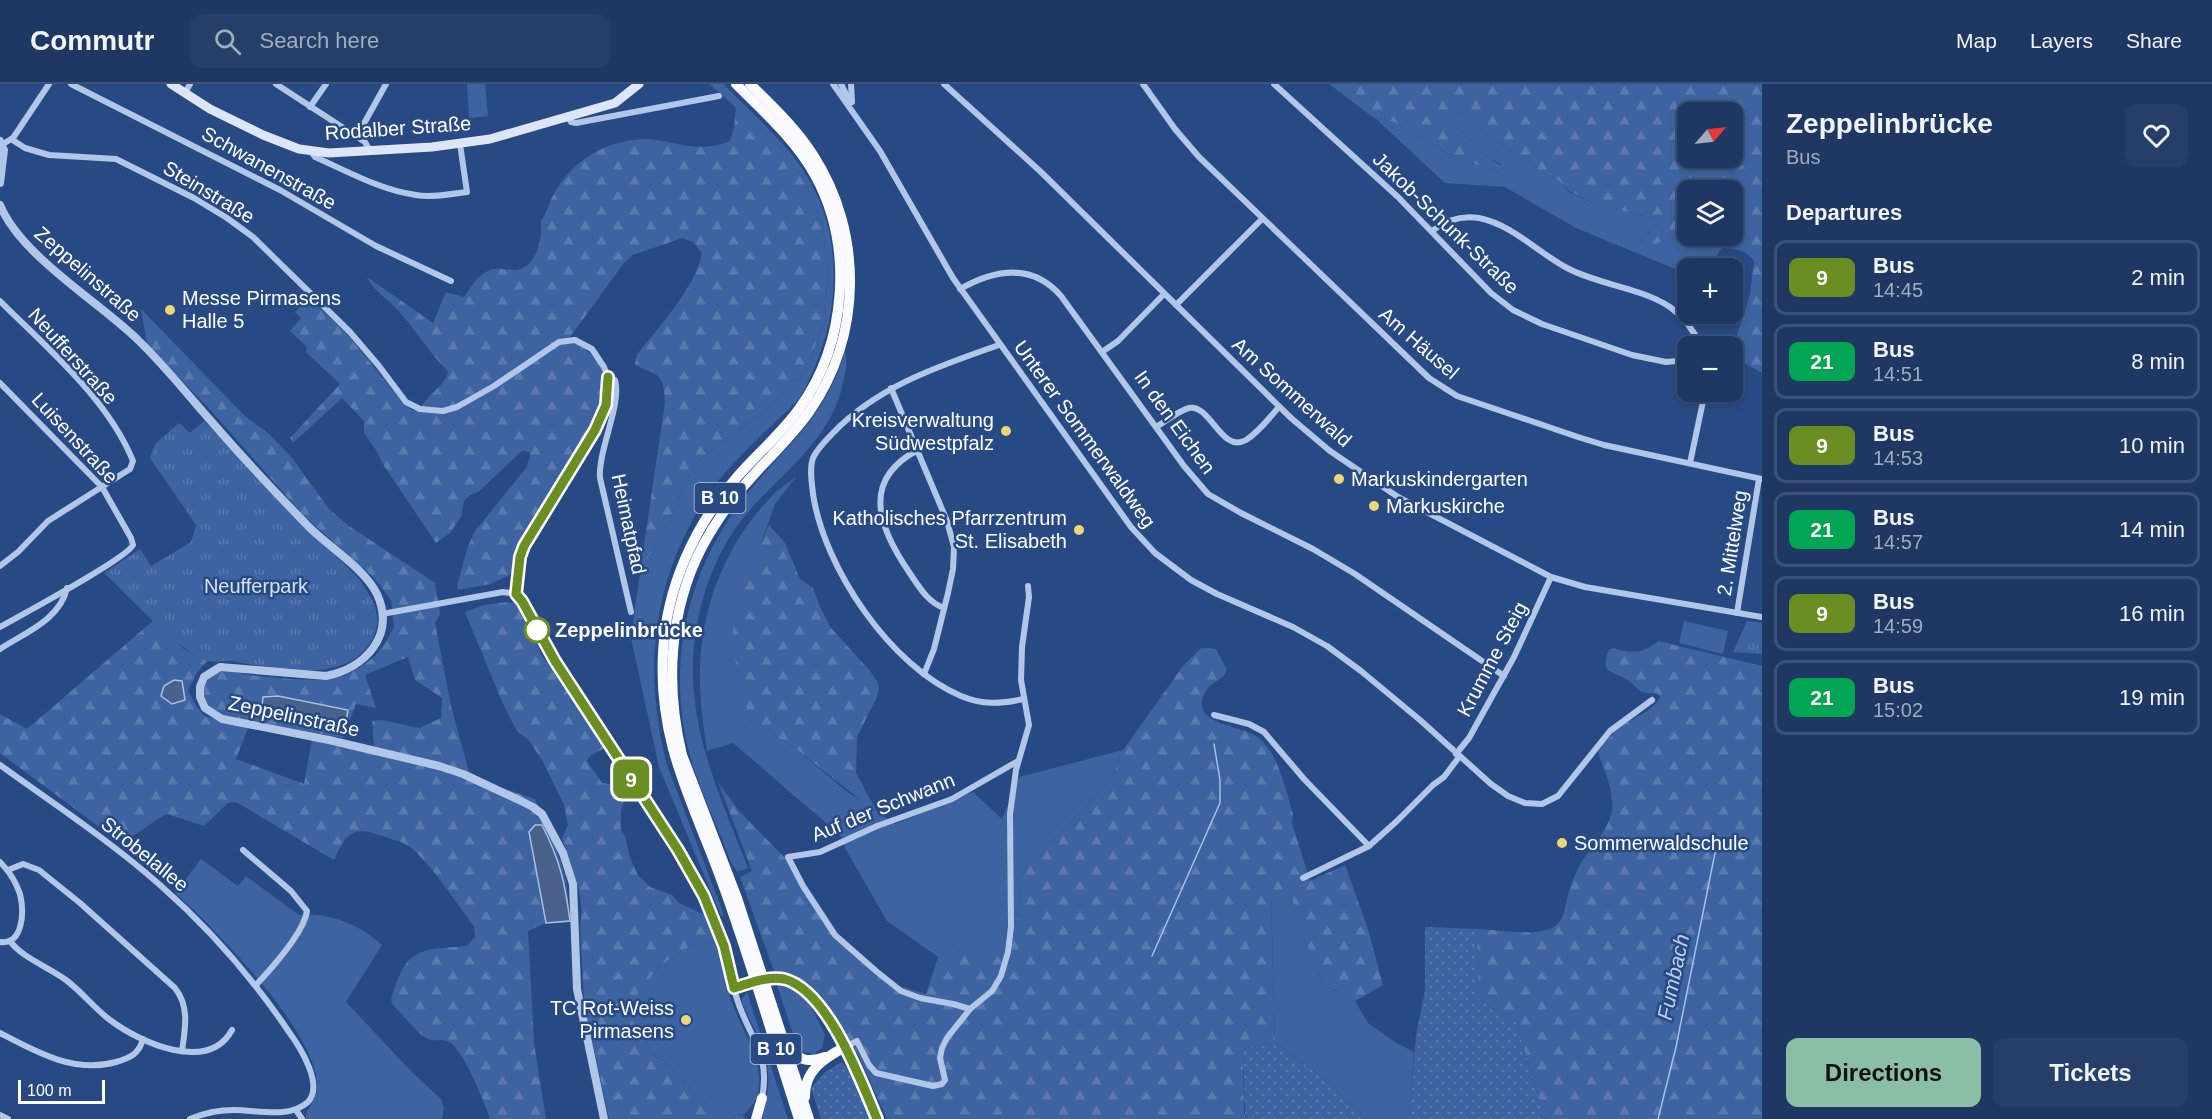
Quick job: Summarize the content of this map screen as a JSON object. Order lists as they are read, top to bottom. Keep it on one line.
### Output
{"streets":{"highway":["B 10"],"main road":["Rodalber Straße"],"street":["Schwanenstraße","Steinstraße","Jakob-Schunk-Straße","Zeppelinstraße","Am Häusel","Neufferstraße","Am Sommerwald","In den Eichen","Unterer Sommerwaldweg","Luisenstraße","Heimatpfad","2. Mittelweg","Krumme Steig","Auf der Schwann","Strobelallee"]},"crossings":[["Steinstraße","Heimatpfad"],["Am Häusel","2. Mittelweg"],["Neufferstraße","Luisenstraße"],["Am Sommerwald","2. Mittelweg"],["Am Sommerwald","Krumme Steig"],["In den Eichen","Unterer Sommerwaldweg"],["In den Eichen","Krumme Steig"],["Unterer Sommerwaldweg","Krumme Steig"]],"water":["Fumbach"],"parks":["Neufferpark"],"places":["Messe Pirmasens Halle 5","Kreisverwaltung Südwestpfalz","Markuskindergarten","Markuskirche","Katholisches Pfarrzentrum St. Elisabeth","Zeppelinbrücke","Sommerwaldschule","TC Rot-Weiss Pirmasens"],"lines":["bus line 9"],"scale_bar":"100 m","north":"top right","page":{"header":"Commutr","search":"Search here","nav":["Map","Layers","Share"],"on_map":"9","heading":[["Zeppelinbrücke","Bus"],"Departures"],"map_buttons":["+","−"],"list":[{"mark":"9","name":"Bus","note":"14:45","value":"2 min"},{"mark":"21","name":"Bus","note":"14:51","value":"8 min"},{"mark":"9","name":"Bus","note":"14:53","value":"10 min"},{"mark":"21","name":"Bus","note":"14:57","value":"14 min"},{"mark":"9","name":"Bus","note":"14:59","value":"16 min"},{"mark":"21","name":"Bus","note":"15:02","value":"19 min"}],"buttons":["Directions","Tickets"],"scale":"100 m"}}
